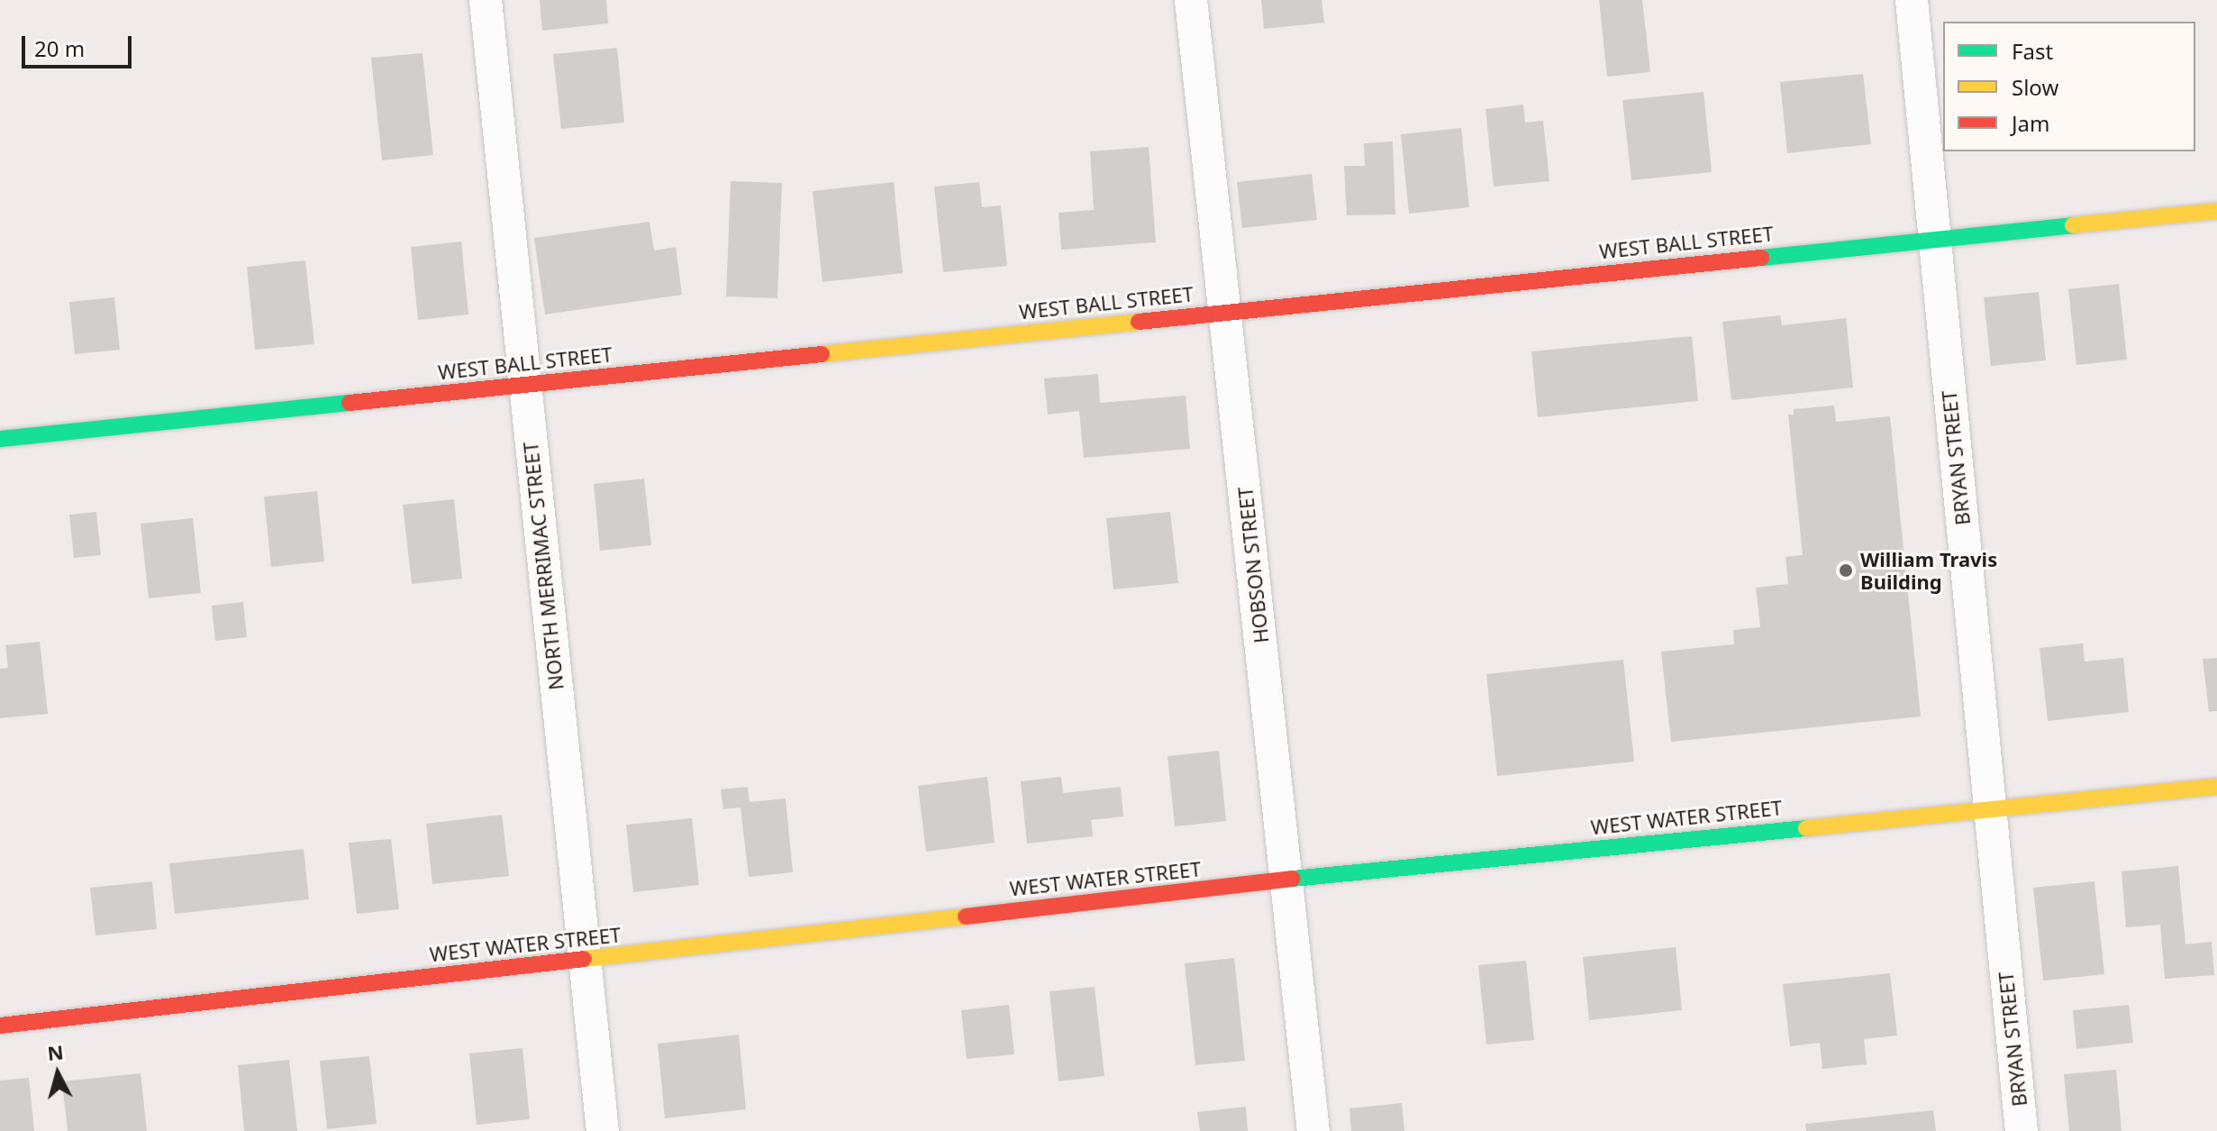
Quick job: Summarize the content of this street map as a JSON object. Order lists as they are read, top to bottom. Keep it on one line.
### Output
{"streets":{"street":["WEST BALL STREET","BRYAN STREET","HOBSON STREET","NORTH MERRIMAC STREET","WEST WATER STREET"]},"crossings":[["WEST BALL STREET","BRYAN STREET"],["WEST BALL STREET","HOBSON STREET"],["WEST BALL STREET","NORTH MERRIMAC STREET"],["BRYAN STREET","WEST WATER STREET"],["HOBSON STREET","WEST WATER STREET"],["NORTH MERRIMAC STREET","WEST WATER STREET"]],"places":["William Travis Building"],"legend":["Fast","Slow","Jam"],"scale_bar":"20 m","north":"top"}
